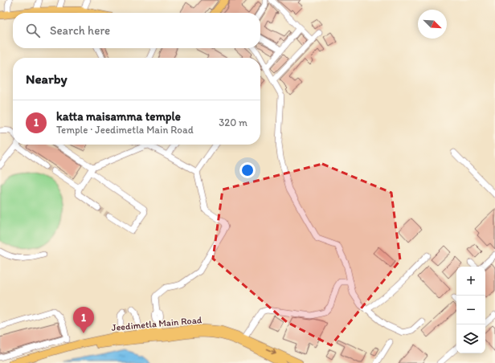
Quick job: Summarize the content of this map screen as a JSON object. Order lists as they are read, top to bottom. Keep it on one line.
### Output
{"streets":{"main road":["Jeedimetla Main Road"]},"north":"bottom right","page":{"search":"Search here","heading":"Nearby","list":[{"mark":"1","name":"katta maisamma temple","note":"Temple · Jeedimetla Main Road","value":"320 m"}],"map_buttons":["+","−"],"pins":"1"}}
